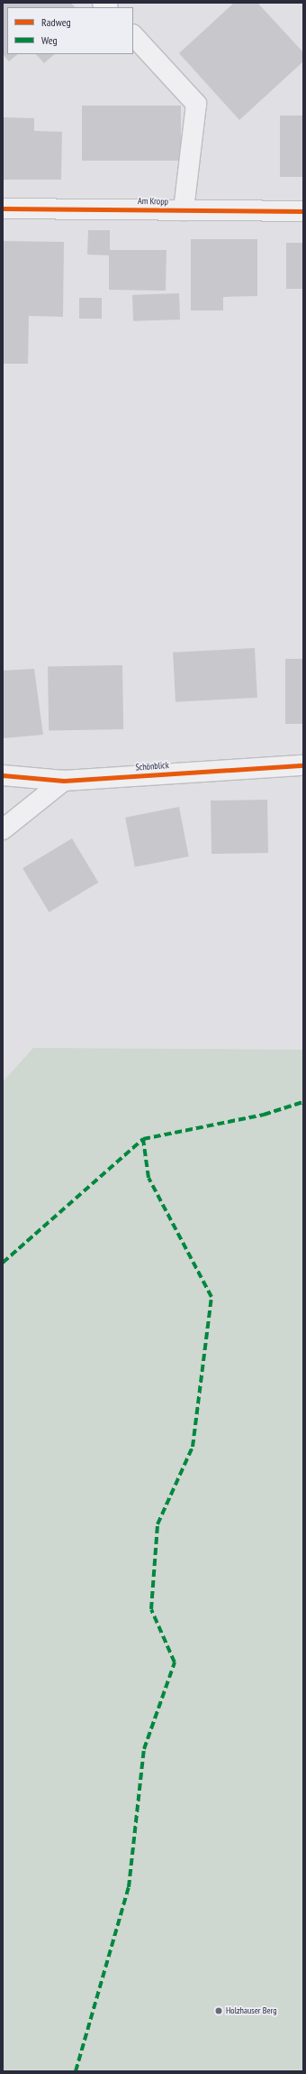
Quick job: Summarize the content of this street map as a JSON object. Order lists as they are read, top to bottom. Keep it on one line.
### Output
{"streets":{"street":["Am Kropp","Schönblick"]},"places":["Holzhauser Berg"],"legend":["Radweg","Weg"]}
